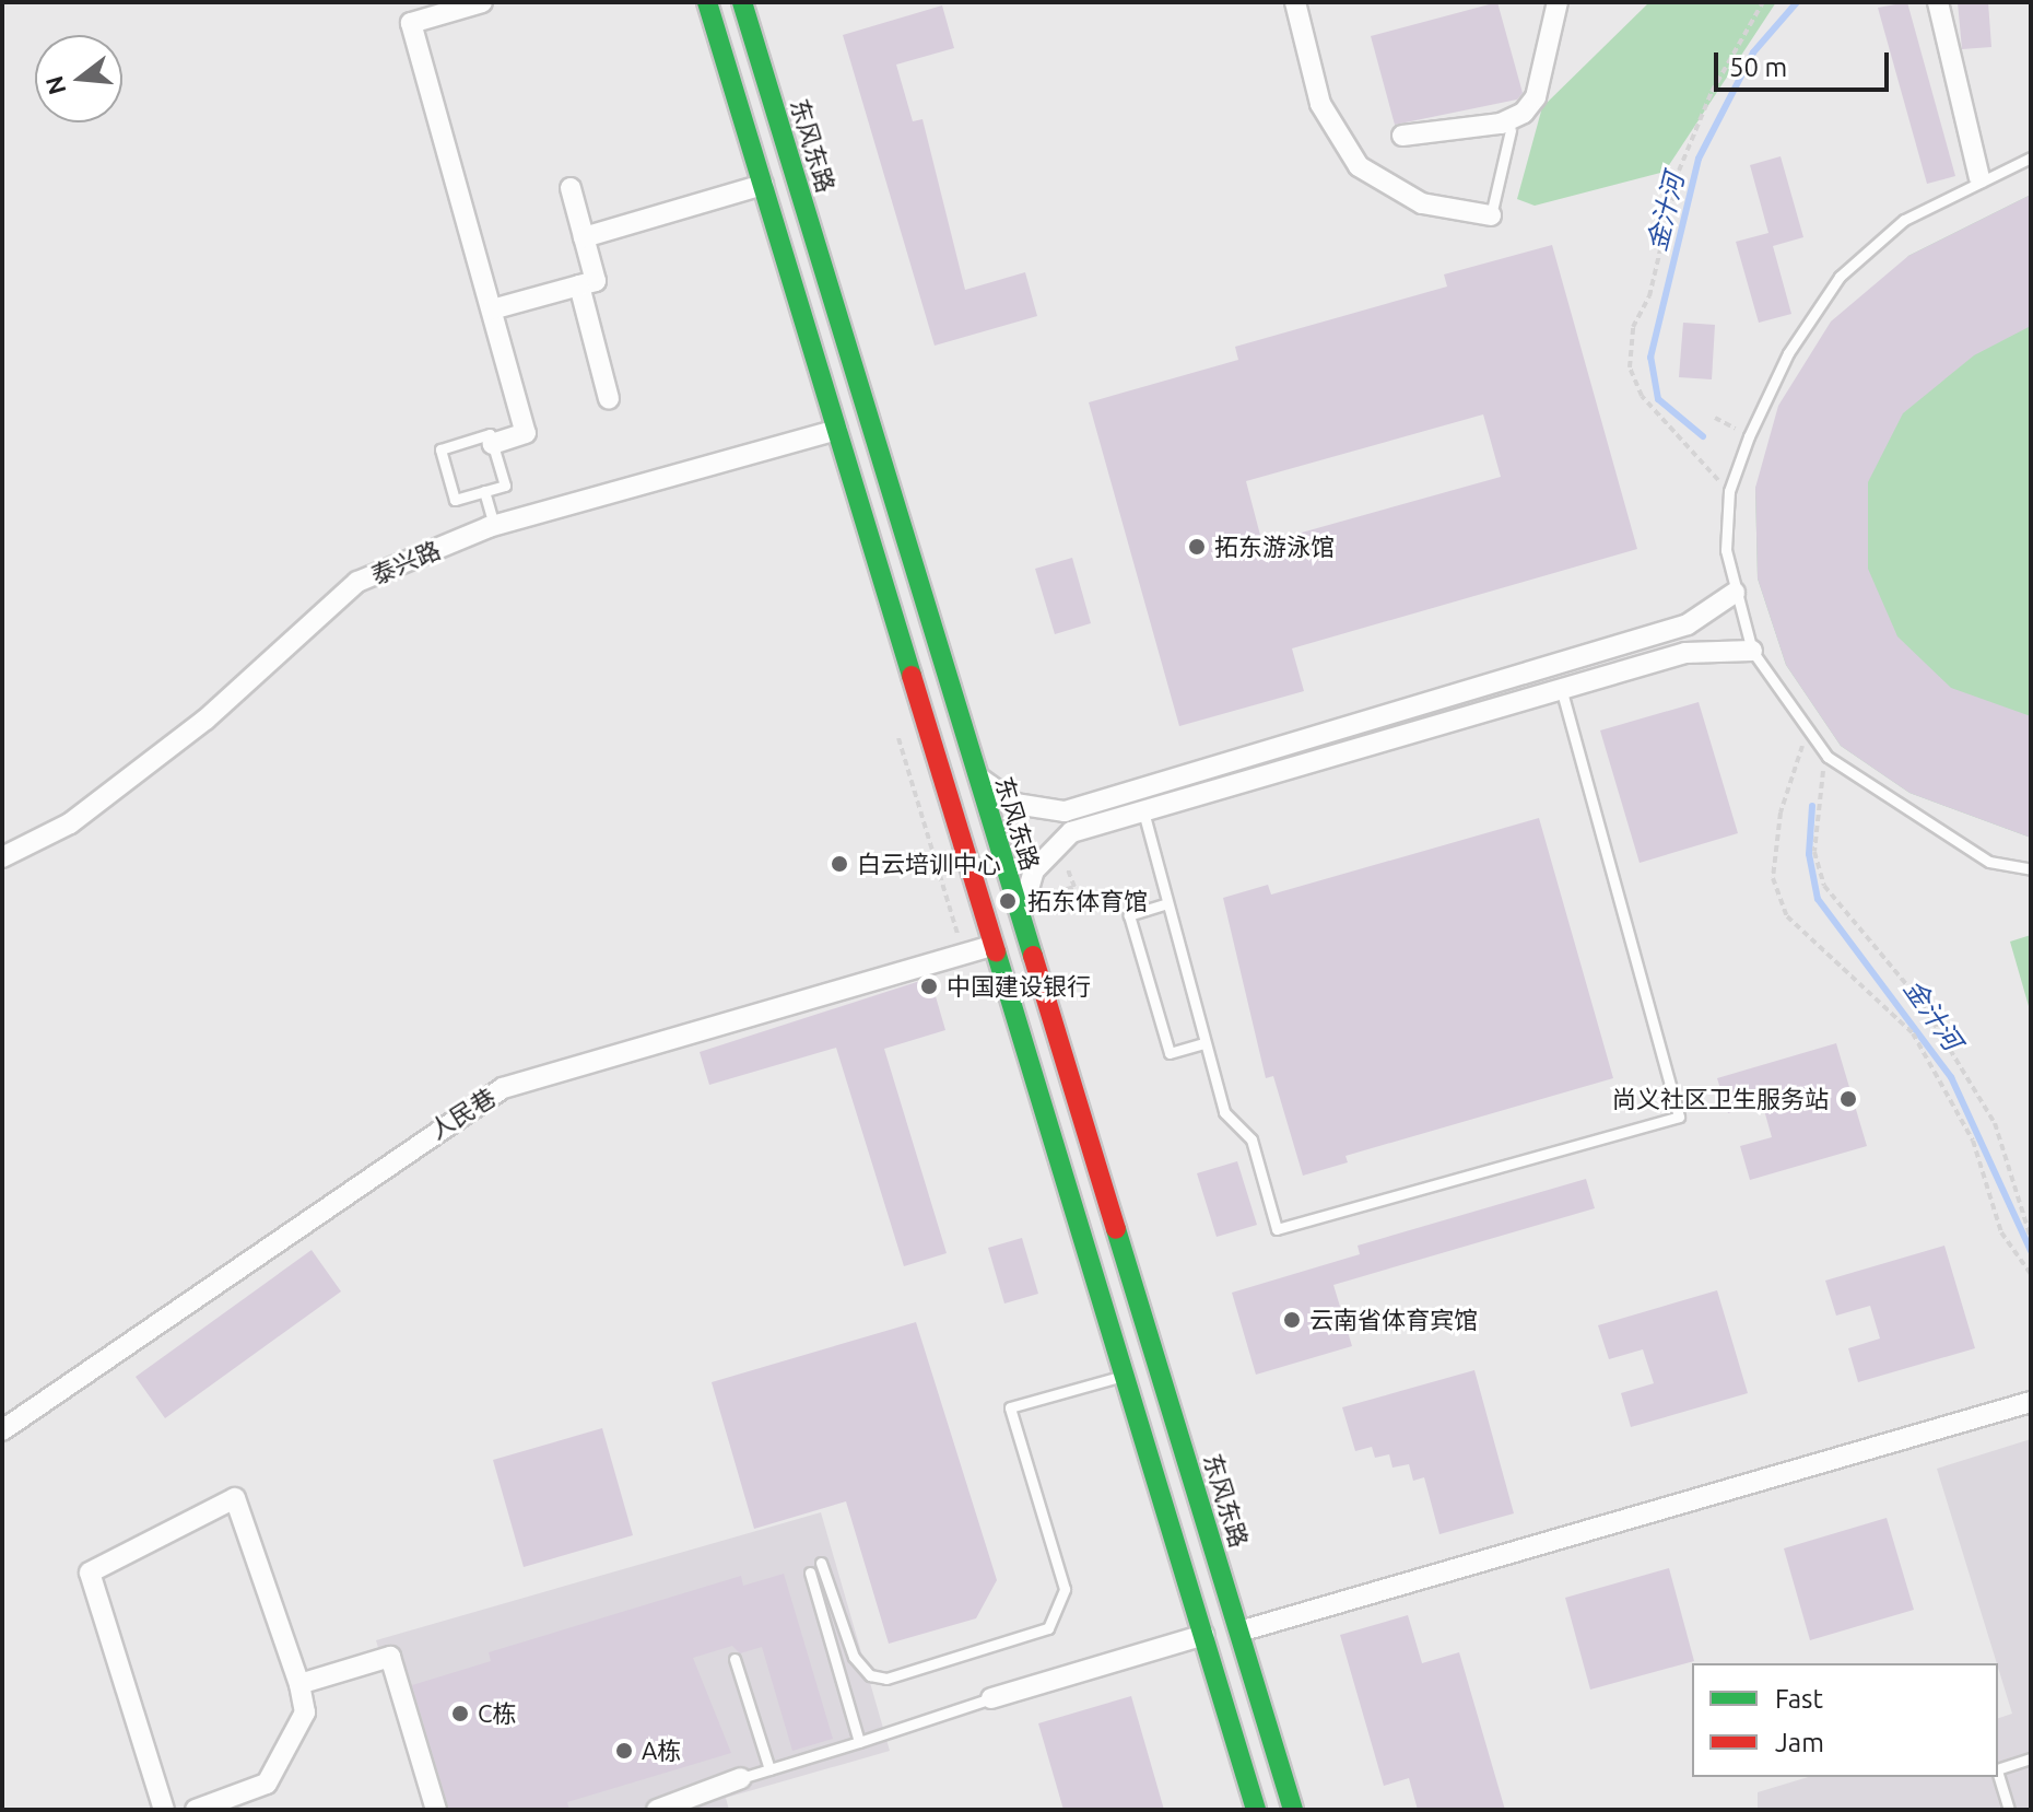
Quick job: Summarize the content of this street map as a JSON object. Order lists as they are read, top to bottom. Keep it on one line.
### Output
{"streets":{"main road":["东风东路"],"street":["泰兴路","人民巷"]},"water":["金汁河"],"places":["拓东游泳馆","白云培训中心","拓东体育馆","中国建设银行","尚义社区卫生服务站","云南省体育宾馆","C栋","A栋"],"legend":["Fast","Jam"],"scale_bar":"50 m","north":"left"}
